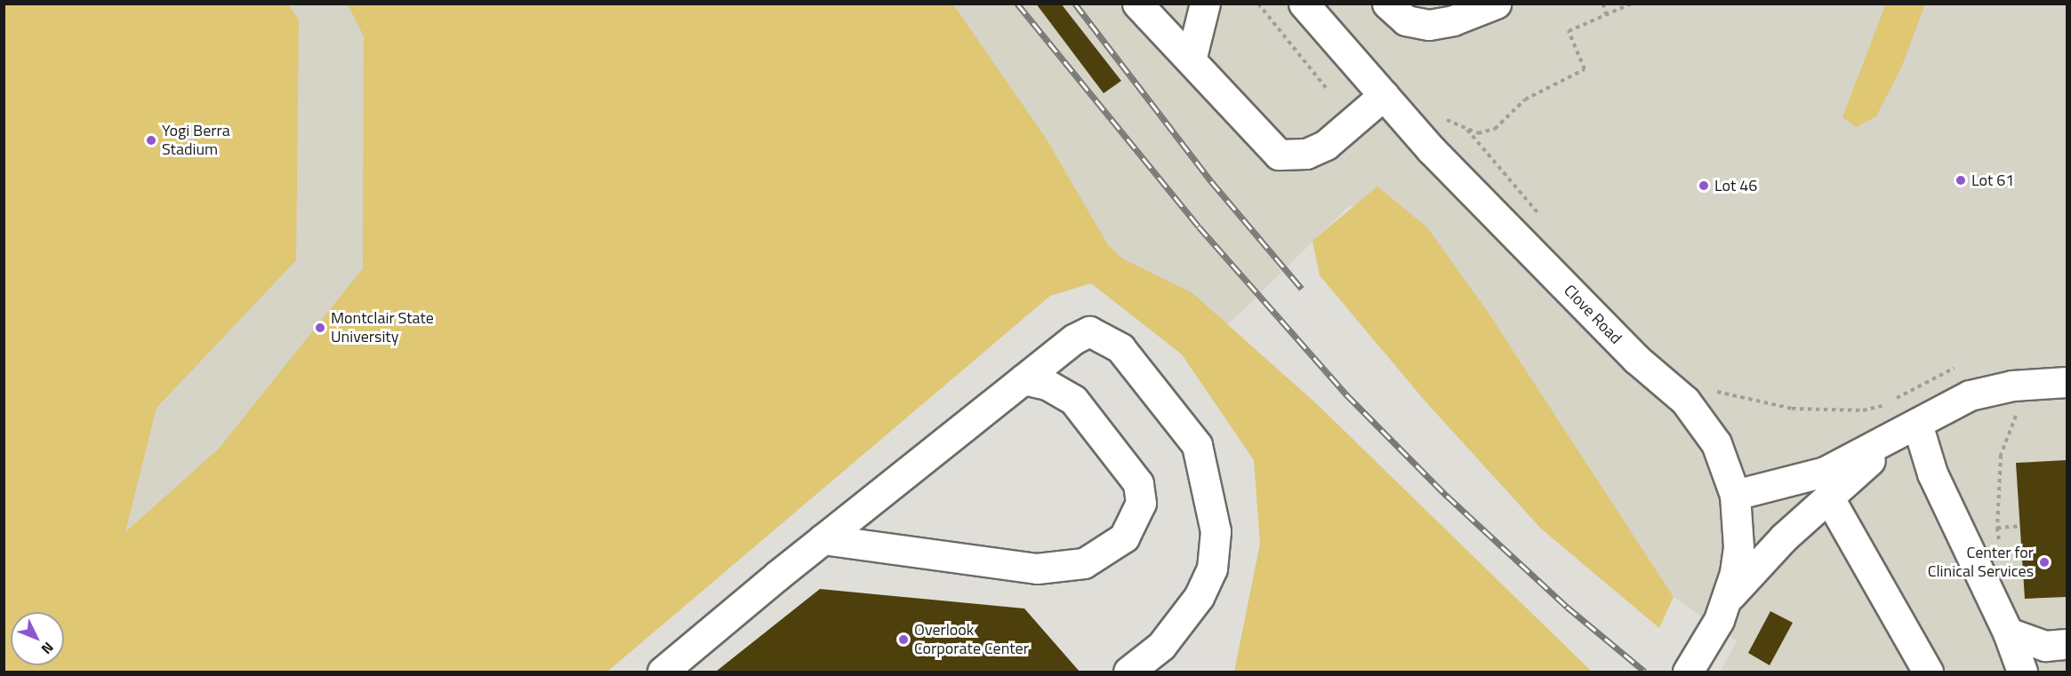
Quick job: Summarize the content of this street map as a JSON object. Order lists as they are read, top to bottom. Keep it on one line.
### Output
{"streets":{"street":["Clove Road"]},"places":["Yogi Berra Stadium","Lot 61","Lot 46","Montclair State University","Center for Clinical Services","Overlook Corporate Center"],"north":"bottom right"}
